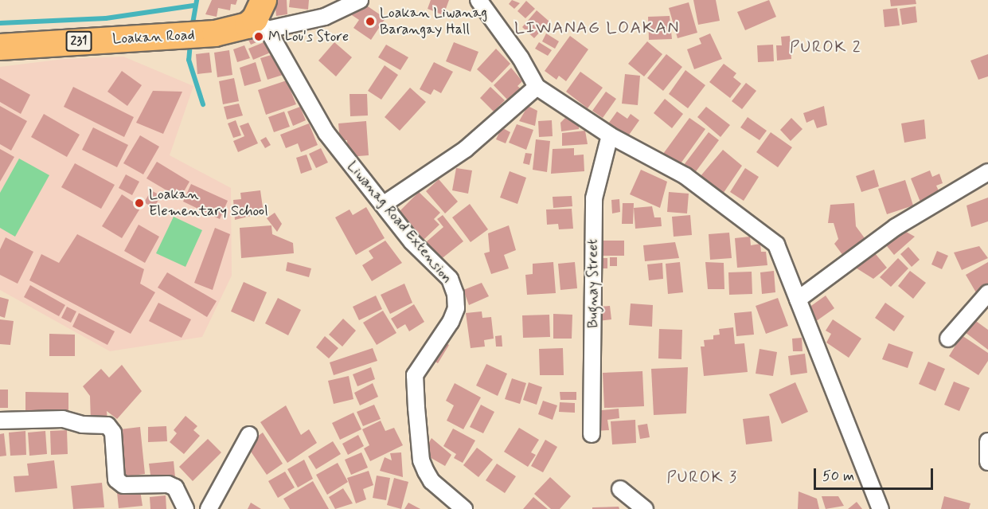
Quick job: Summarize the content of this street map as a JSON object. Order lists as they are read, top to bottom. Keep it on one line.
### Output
{"streets":{"main road":["Loakan Road","231"],"street":["Liwanag Road Extension","Bugnay Street"]},"crossings":[["Loakan Road","Liwanag Road Extension"]],"districts":["LIWANAG LOAKAN","PUROK 2","PUROK 3"],"places":["Loakan Liwanag Barangay Hall","M Lou's Store","Loakan Elementary School"],"scale_bar":"50 m"}
